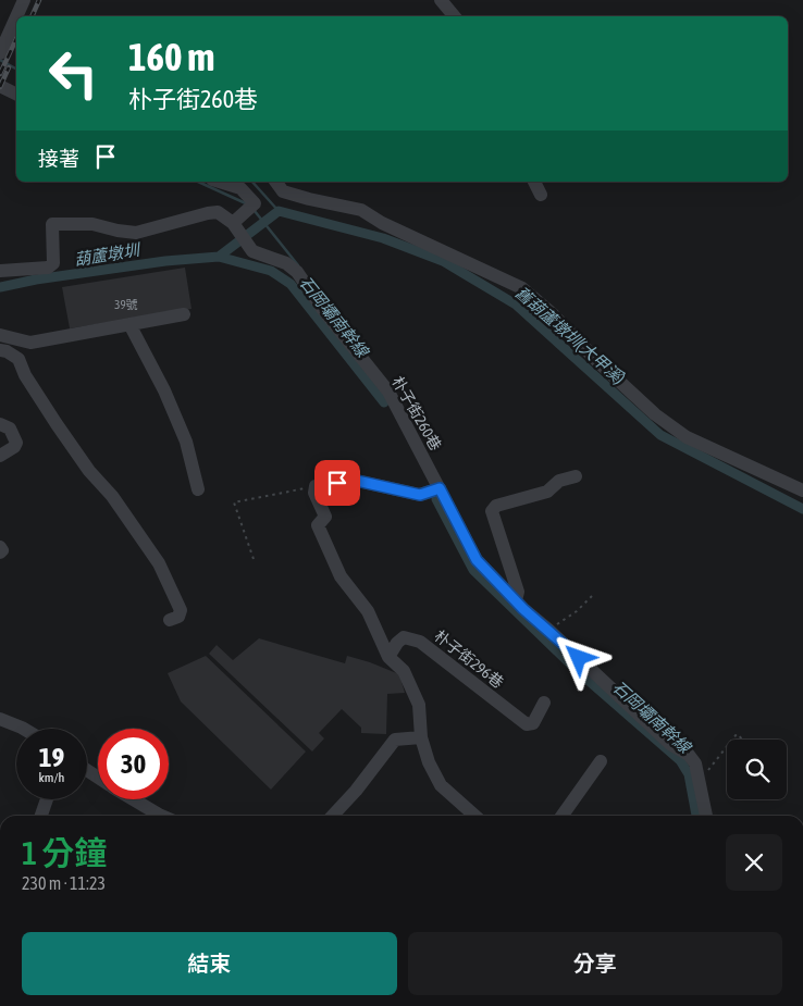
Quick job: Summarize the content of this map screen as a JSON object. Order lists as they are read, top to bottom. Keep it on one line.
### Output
{"streets":{"street":["朴子街260巷","朴子街296巷"]},"water":["葫蘆墩圳","石岡壩南幹線","舊葫蘆墩圳(大甲溪)"],"house_numbers":["39號"],"page":{"turn":["160 m","朴子街260巷"],"then":"接著","speed":"19 km/h","limit":"30","heading":["1 分鐘","230 m · 11:23"],"buttons":["結束","分享"]}}
